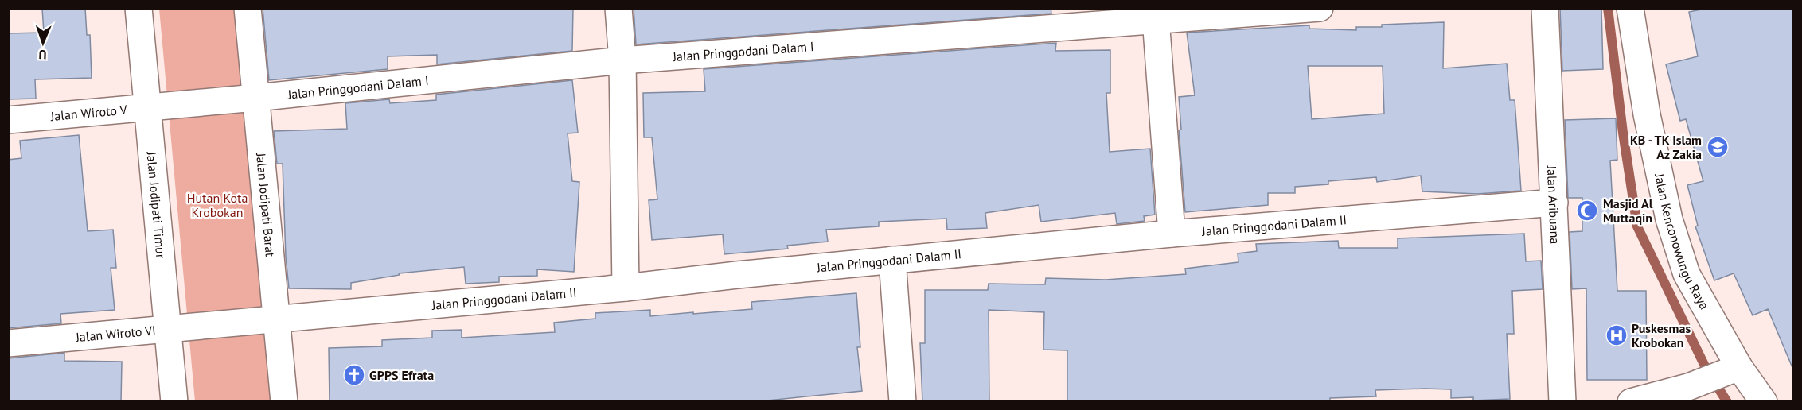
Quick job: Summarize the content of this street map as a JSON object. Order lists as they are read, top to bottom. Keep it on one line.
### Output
{"streets":{"street":["Jalan Pringgodani Dalam I","Jalan Wiroto V","Jalan Jodipati Timur","Jalan Jodipati Barat","Jalan Aribuana","Jalan Pringgodani Dalam II","Jalan Kenconowungu Raya","Jalan Wiroto VI"]},"crossings":[["Jalan Pringgodani Dalam I","Jalan Wiroto V"],["Jalan Pringgodani Dalam I","Jalan Jodipati Timur"],["Jalan Pringgodani Dalam I","Jalan Jodipati Barat"],["Jalan Wiroto V","Jalan Jodipati Timur"],["Jalan Jodipati Timur","Jalan Wiroto VI"],["Jalan Jodipati Barat","Jalan Pringgodani Dalam II"],["Jalan Aribuana","Jalan Pringgodani Dalam II"],["Jalan Pringgodani Dalam II","Jalan Wiroto VI"]],"parks":["Hutan Kota Krobokan"],"places":{"school or university":["KB - TK Islam Az Zakia"],"mosque":["Masjid Al Muttaqin"],"hospital":["Puskesmas Krobokan"],"church":["GPPS Efrata"]},"north":"bottom"}
